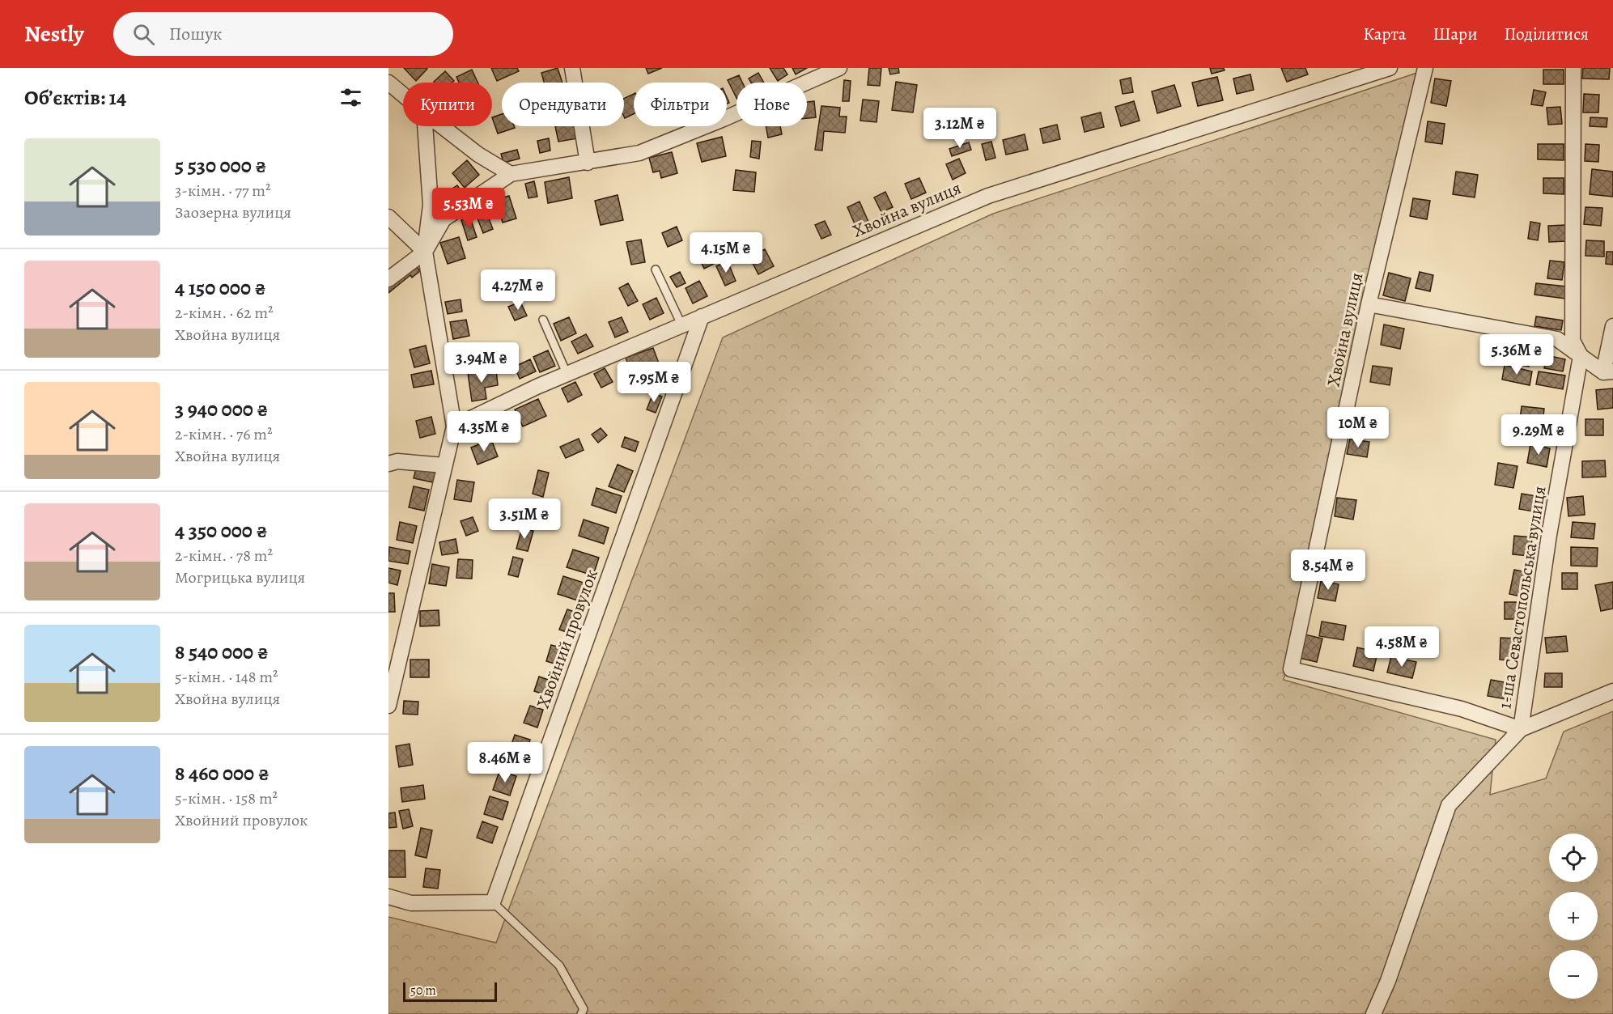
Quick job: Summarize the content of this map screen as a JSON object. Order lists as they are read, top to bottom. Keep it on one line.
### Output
{"streets":{"street":["Хвойна вулиця","1-ша Севастопольська вулиця","Хвойний провулок"]},"crossings":[["Хвойна вулиця","1-ша Севастопольська вулиця"],["Хвойна вулиця","Хвойний провулок"]],"scale_bar":"50 m","page":{"header":"Nestly","search":"Пошук","nav":["Карта","Шари","Поділитися"],"heading":"Об’єктів: 14","chip":["Купити","Орендувати","Фільтри","Нове"],"price":["3.12M ₴","5.53M ₴","4.15M ₴","4.27M ₴","5.36M ₴","3.94M ₴","7.95M ₴","10M ₴","4.35M ₴","9.29M ₴","3.51M ₴","8.54M ₴","4.58M ₴","8.46M ₴"],"list":[{"name":"5 530 000 ₴","note":"3-кімн. · 77 m² · Заозерна вулиця"},{"name":"4 150 000 ₴","note":"2-кімн. · 62 m² · Хвойна вулиця"},{"name":"3 940 000 ₴","note":"2-кімн. · 76 m² · Хвойна вулиця"},{"name":"4 350 000 ₴","note":"2-кімн. · 78 m² · Могрицька вулиця"},{"name":"8 540 000 ₴","note":"5-кімн. · 148 m² · Хвойна вулиця"},{"name":"8 460 000 ₴","note":"5-кімн. · 158 m² · Хвойний провулок"}],"map_buttons":["+","−"],"scale":"50 m"}}
